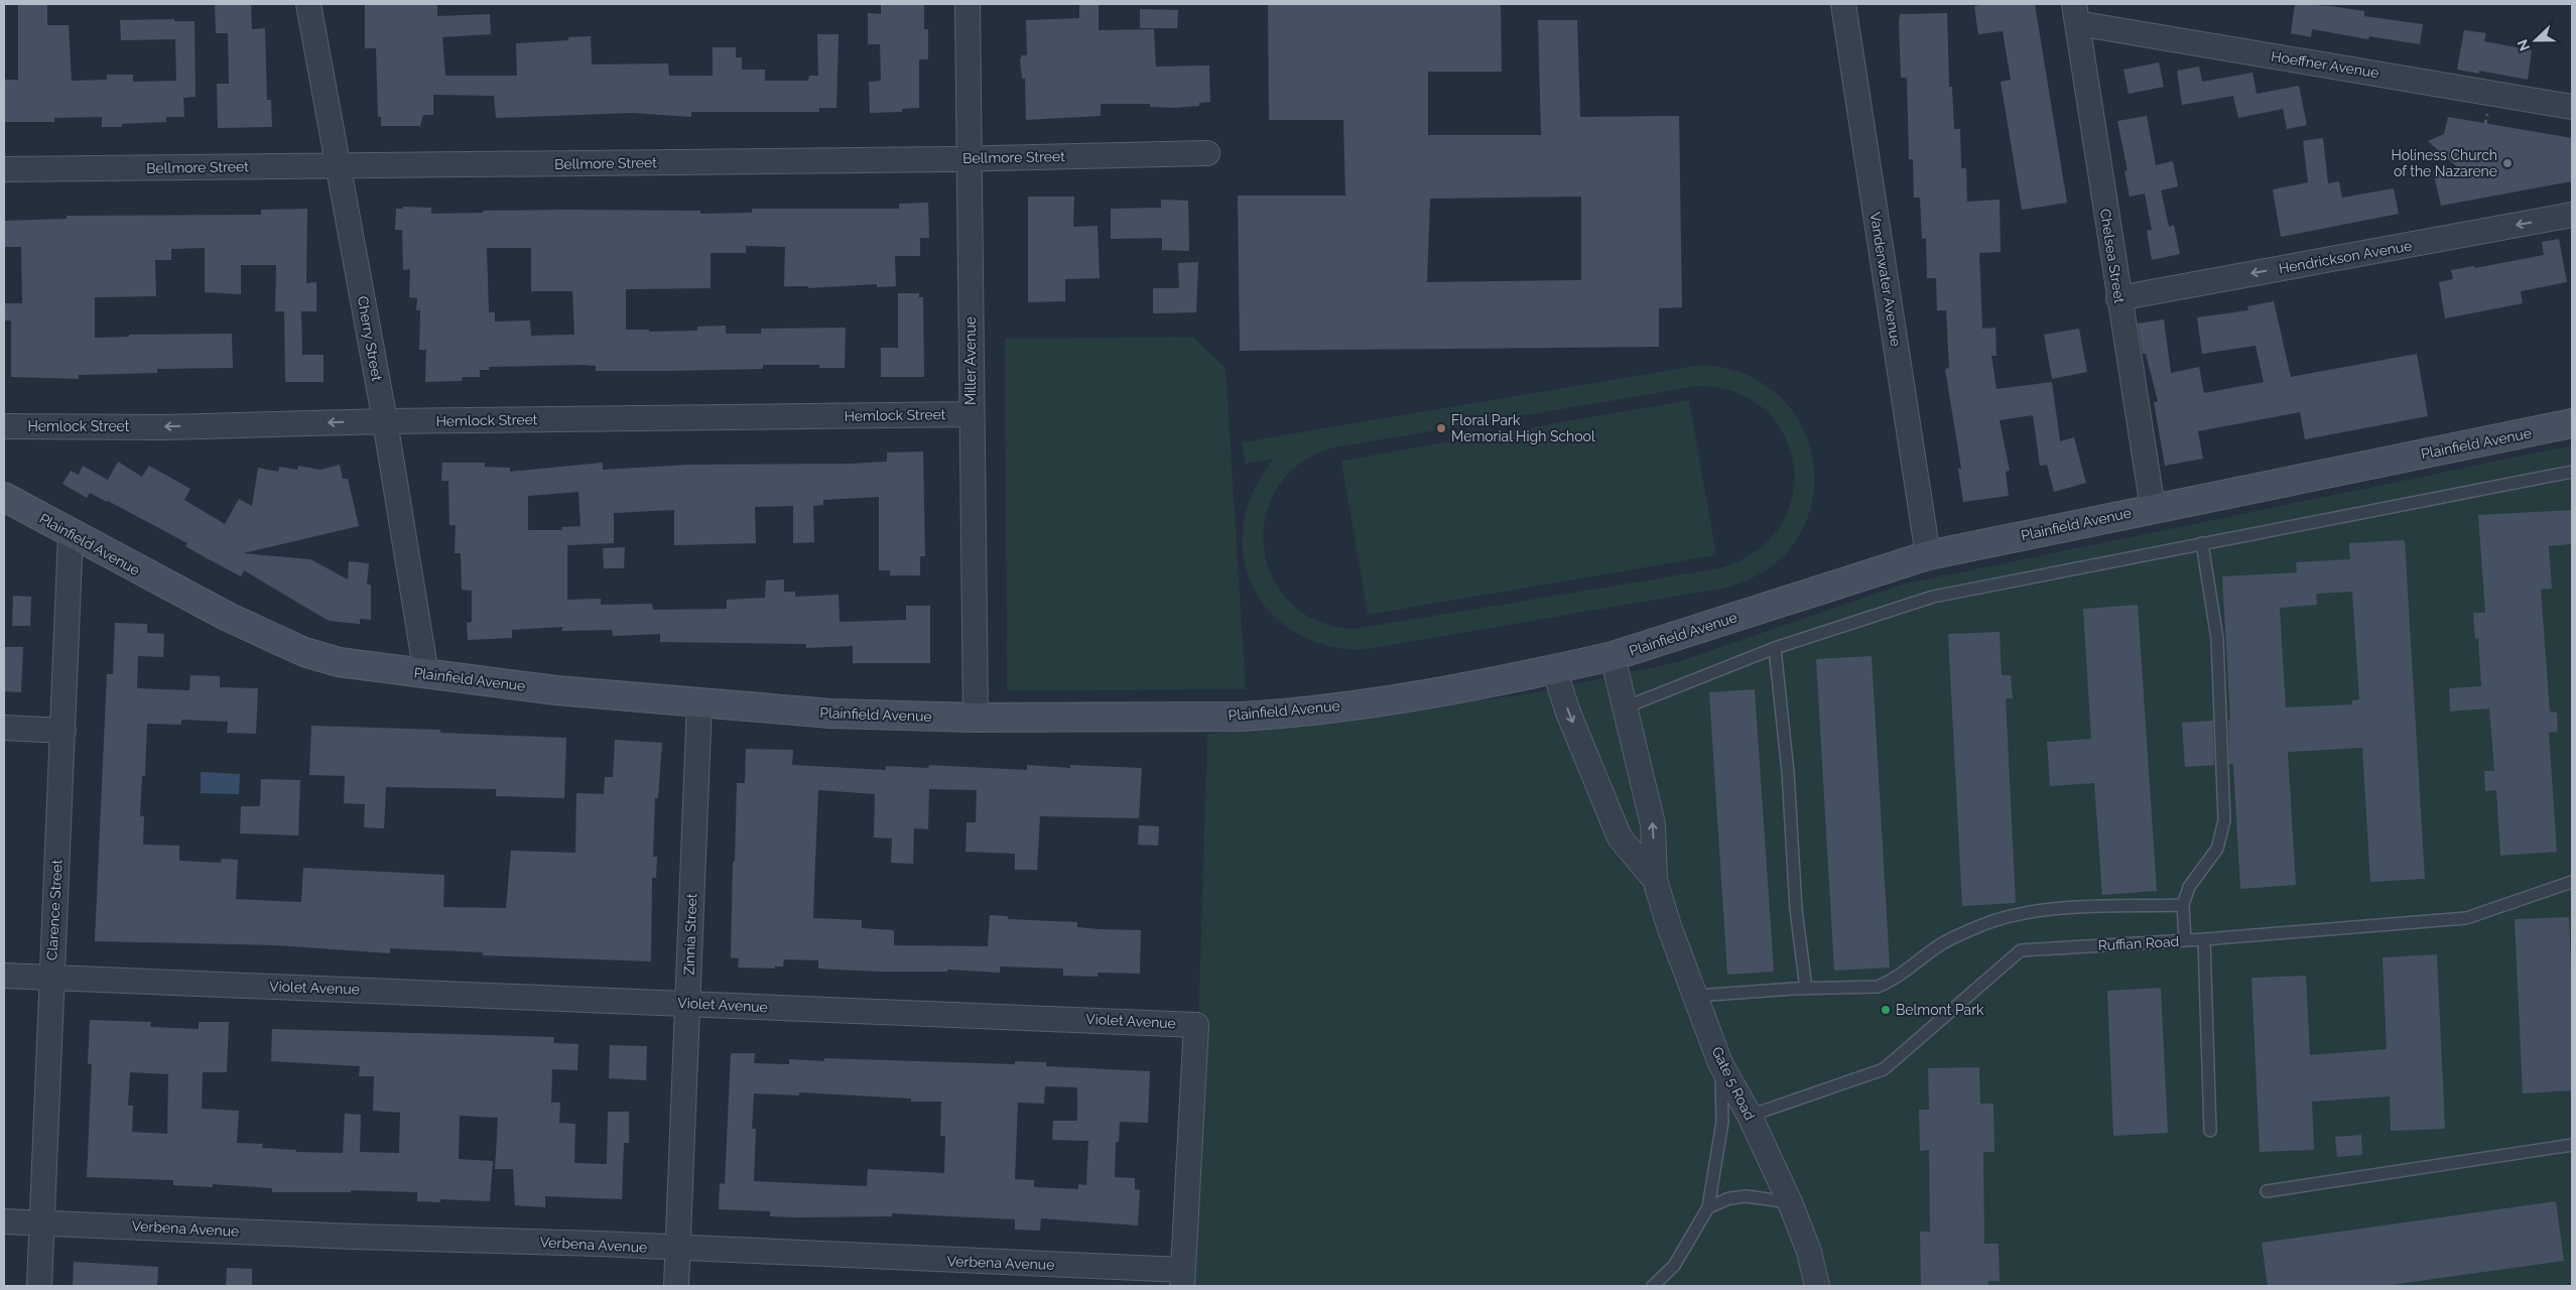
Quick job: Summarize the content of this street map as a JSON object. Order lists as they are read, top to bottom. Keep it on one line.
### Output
{"streets":{"main road":["Plainfield Avenue"],"street":["Hoeffner Avenue","Bellmore Street","Chelsea Street","Hendrickson Avenue","Vanderwater Avenue","Cherry Street","Miller Avenue","Hemlock Street","Clarence Street","Zinnia Street","Violet Avenue","Gate 5 Road","Verbena Avenue"],"lane":["Ruffian Road"]},"crossings":[["Hoeffner Avenue","Chelsea Street"],["Bellmore Street","Cherry Street"],["Bellmore Street","Miller Avenue"],["Chelsea Street","Hendrickson Avenue"],["Chelsea Street","Plainfield Avenue"],["Vanderwater Avenue","Plainfield Avenue"],["Cherry Street","Hemlock Street"],["Cherry Street","Plainfield Avenue"],["Miller Avenue","Hemlock Street"],["Miller Avenue","Plainfield Avenue"],["Plainfield Avenue","Clarence Street"],["Plainfield Avenue","Zinnia Street"],["Plainfield Avenue","Gate 5 Road"],["Clarence Street","Violet Avenue"],["Clarence Street","Verbena Avenue"],["Zinnia Street","Violet Avenue"],["Zinnia Street","Verbena Avenue"],["Ruffian Road","Gate 5 Road"],["Violet Avenue","Verbena Avenue"]],"one_way":["Hendrickson Avenue","Hemlock Street"],"places":["Holiness Church of the Nazarene","Floral Park Memorial High School","Belmont Park"],"north":"left"}
